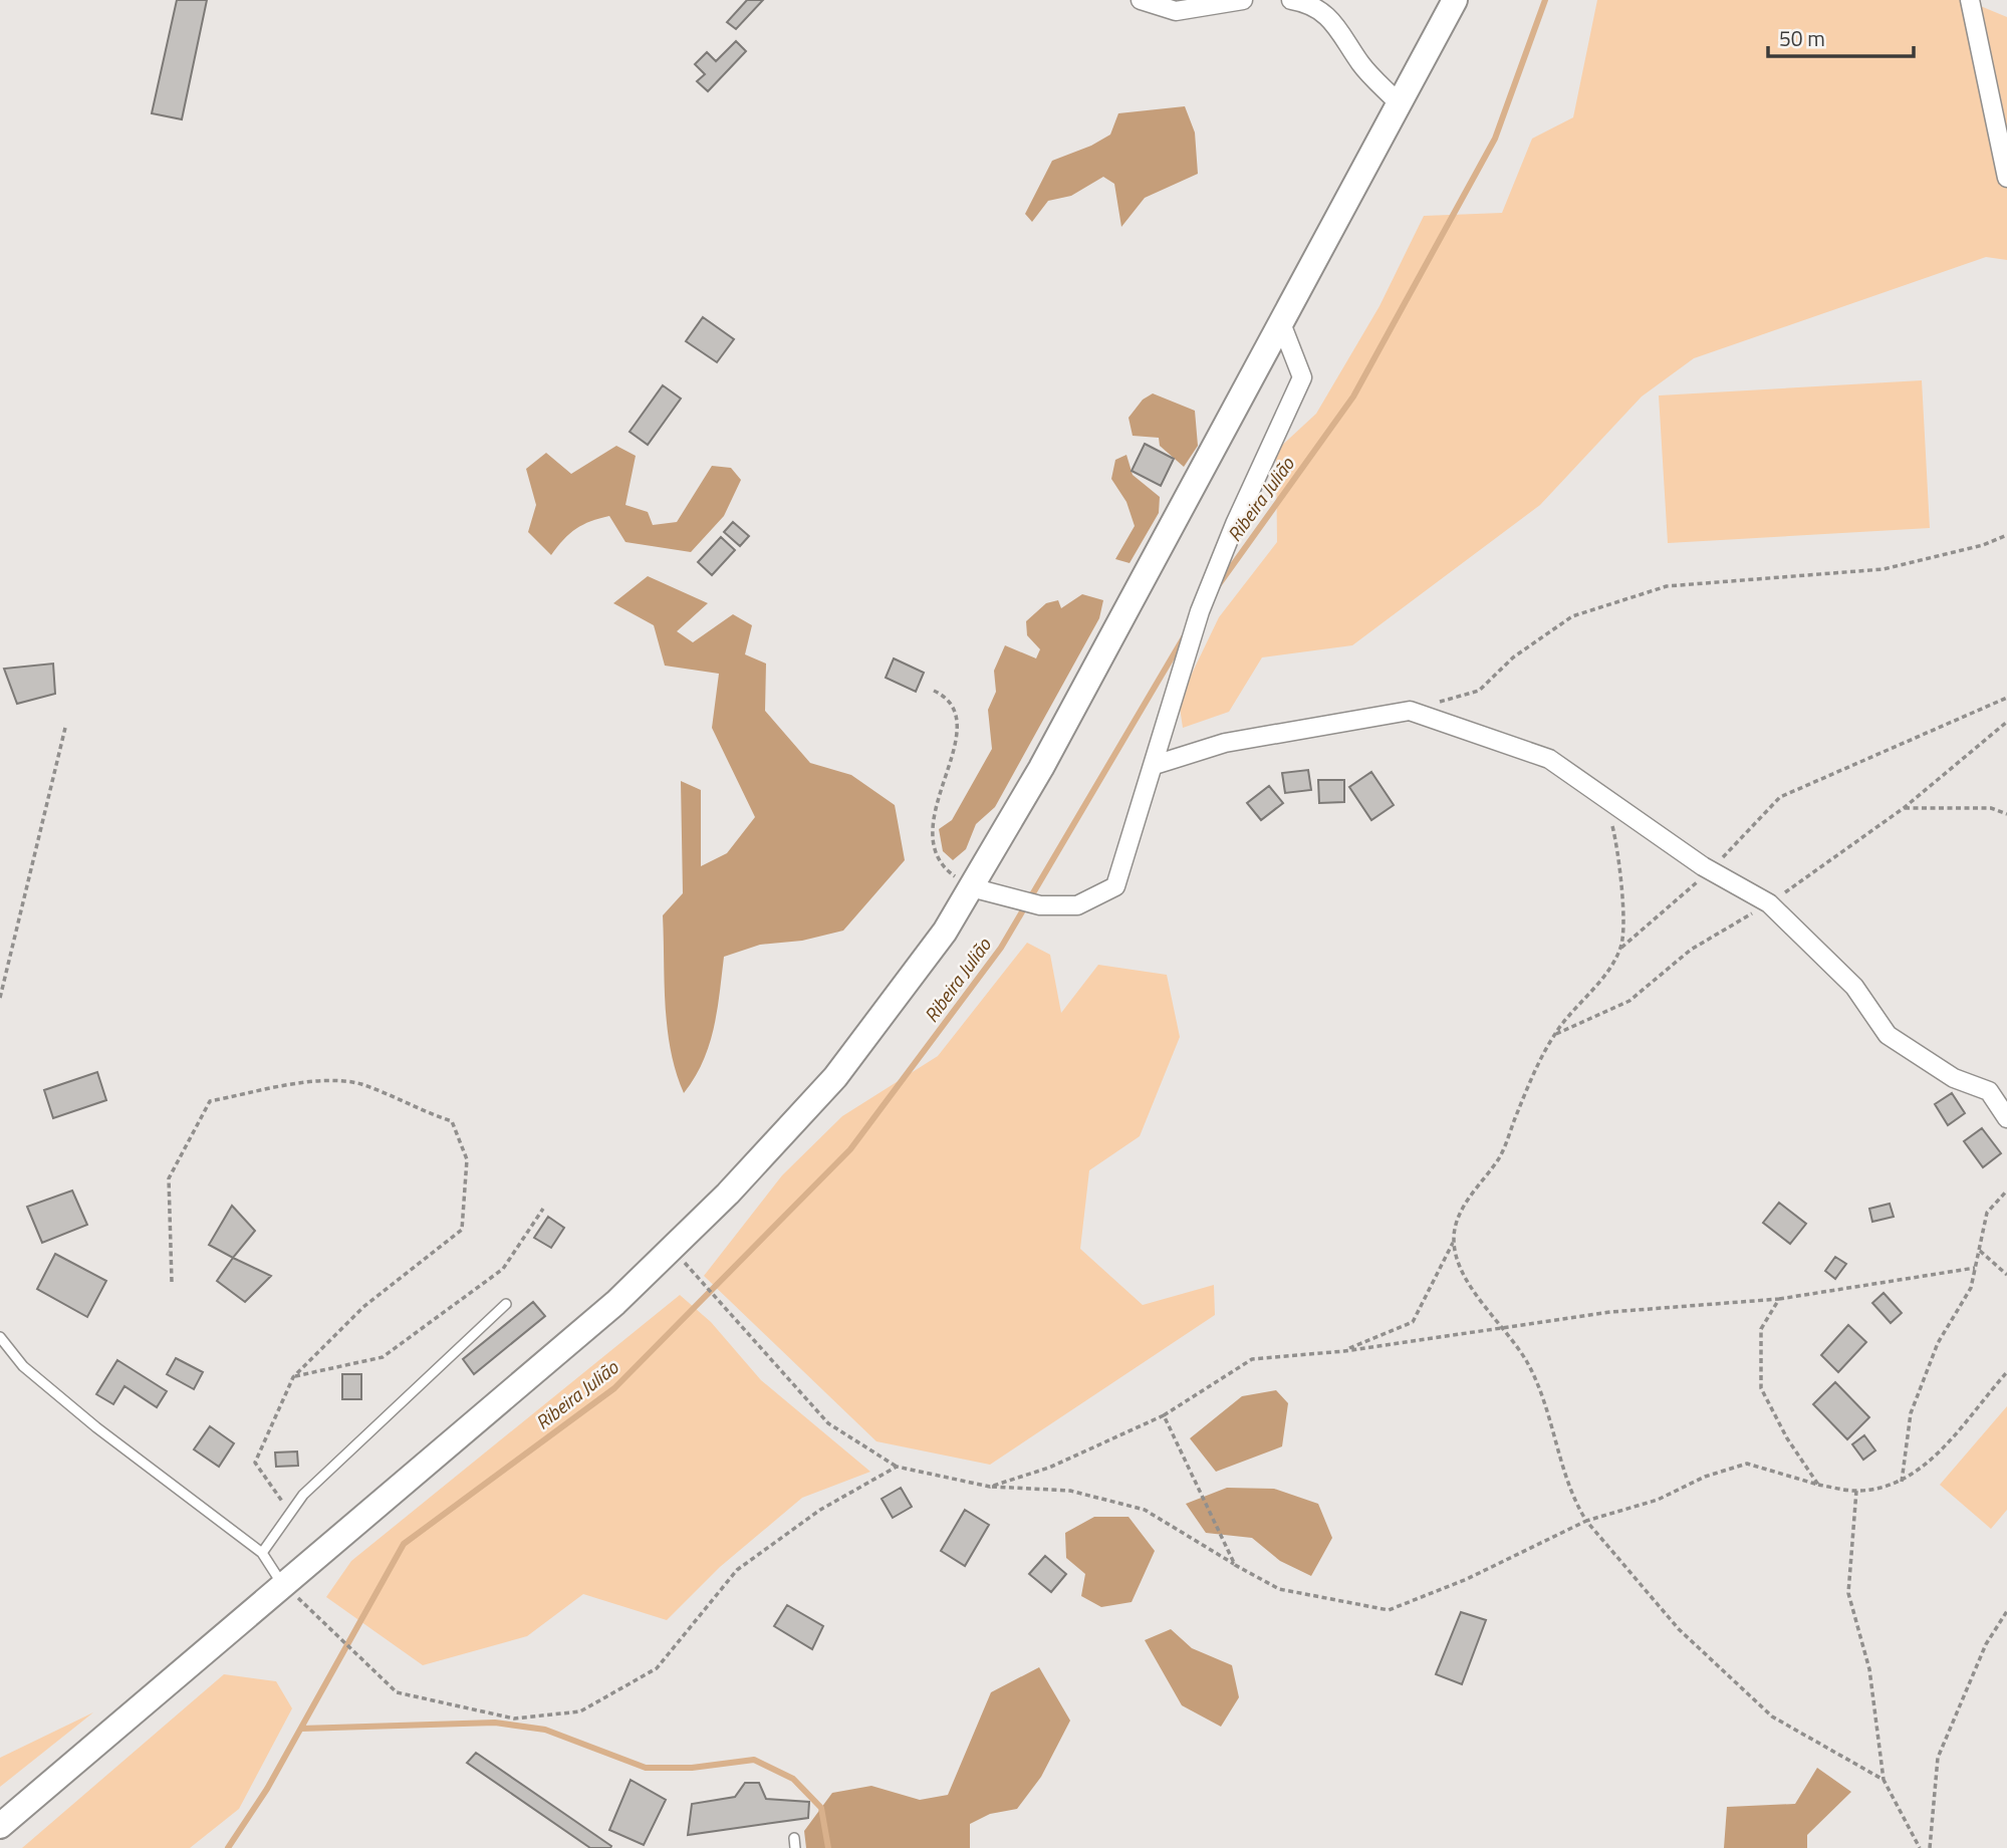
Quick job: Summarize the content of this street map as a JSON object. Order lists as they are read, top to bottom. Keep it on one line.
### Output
{"water":["Ribeira Julião"],"scale_bar":"50 m"}
